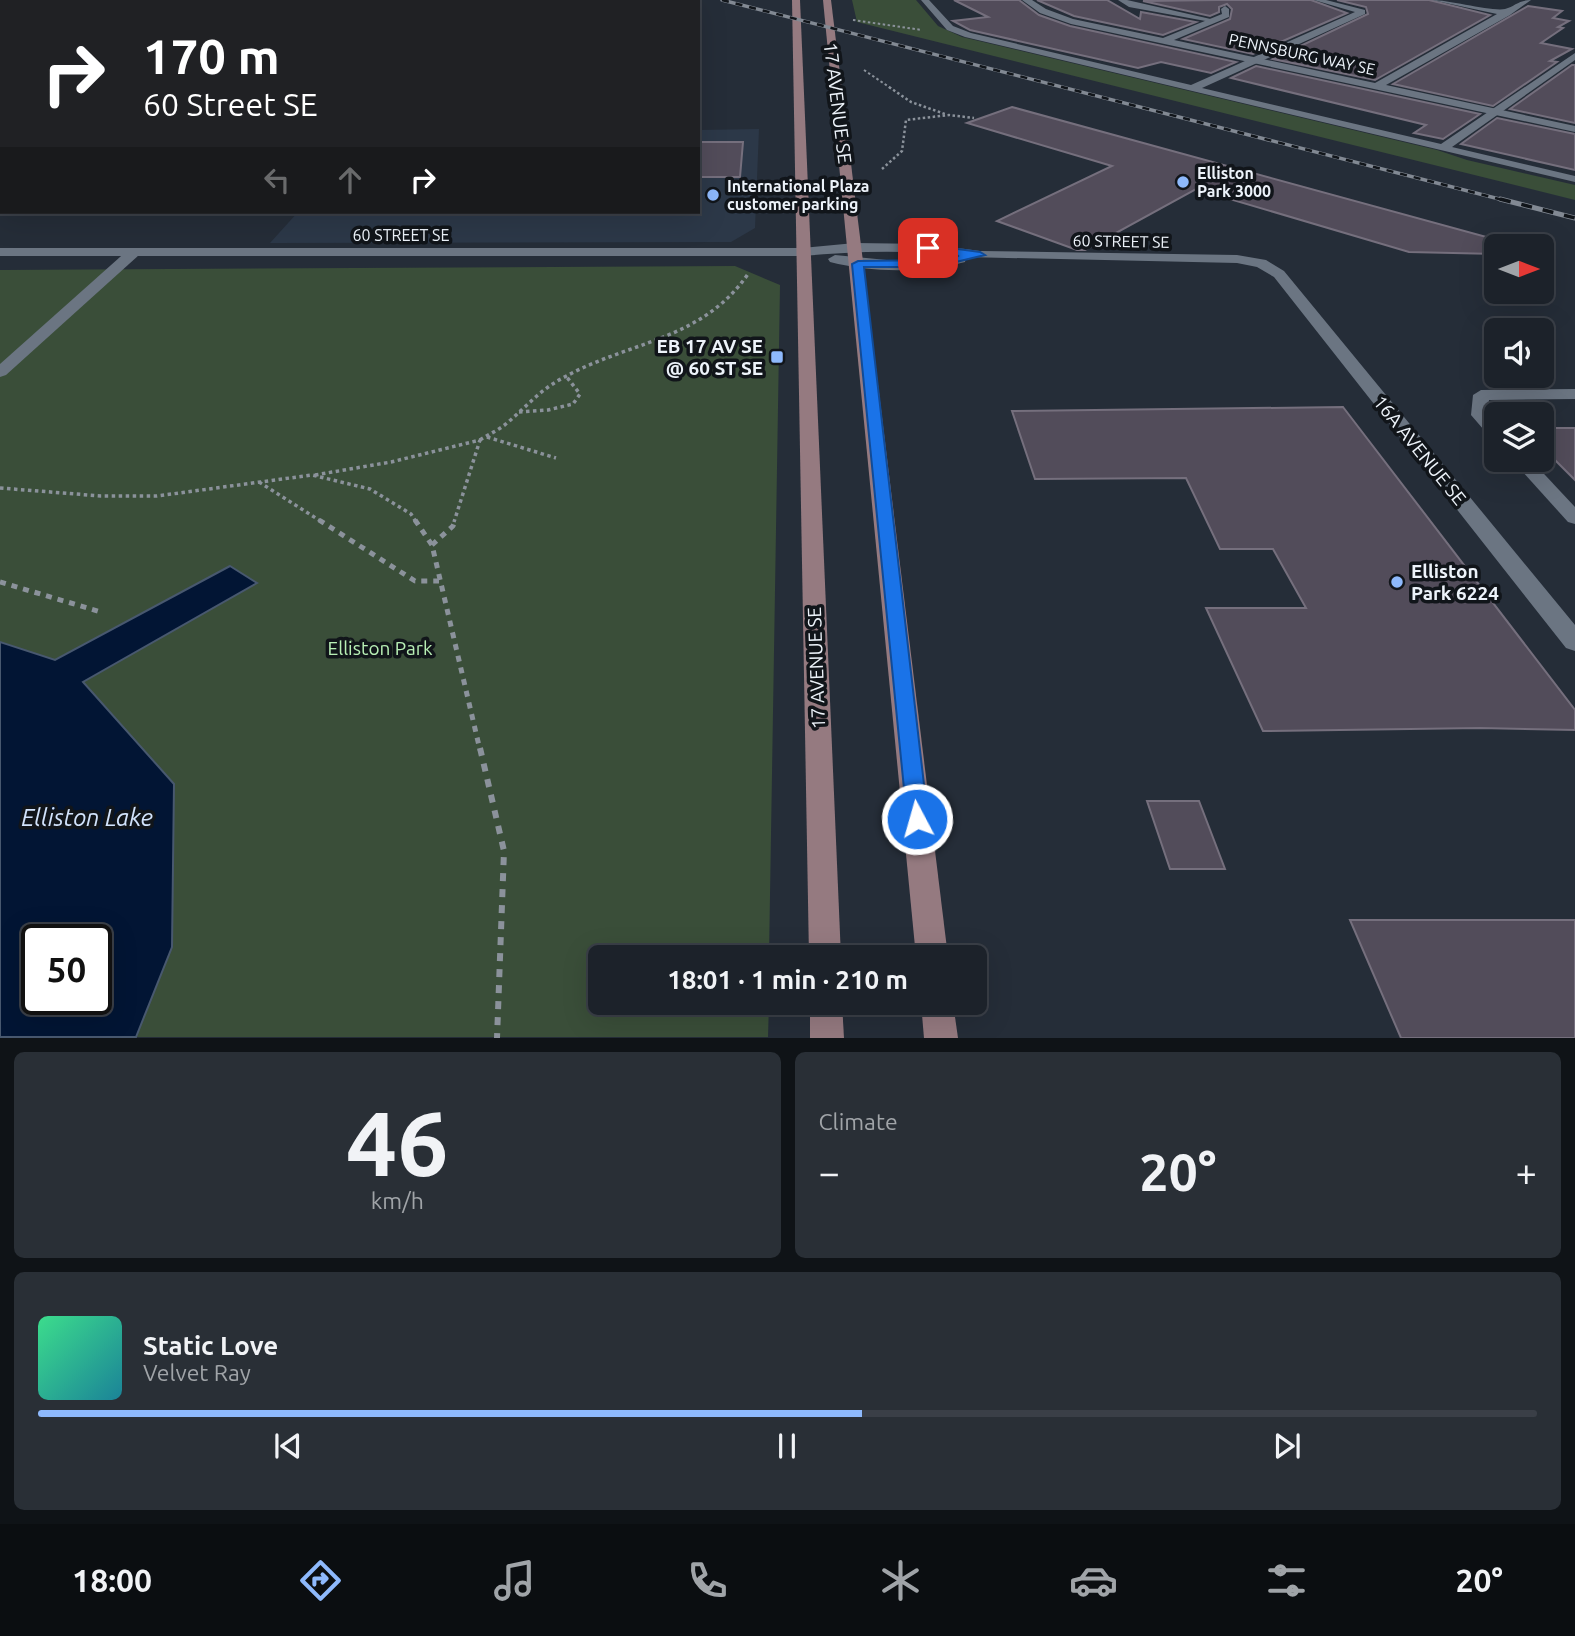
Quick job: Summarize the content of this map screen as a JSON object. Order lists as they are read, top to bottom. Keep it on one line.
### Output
{"streets":{"main road":["17 AVENUE SE"],"street":["PENNSBURG WAY SE","60 STREET SE","16A AVENUE SE"]},"crossings":[["17 AVENUE SE","60 STREET SE"],["60 STREET SE","16A AVENUE SE"]],"water":["Elliston Lake"],"parks":["Elliston Park"],"places":{"other":["Elliston Park 3000","International Plaza customer parking","Elliston Park 6224"],"transit":["EB 17 AV SE @ 60 ST SE"]},"north":"right","page":{"turn":["170 m","60 Street SE"],"limit":"50","trip":"18:01 · 1 min · 210 m","tile":[["46","km/h"],"Climate"],"heat":["−","20°","+"],"song":["Static Love","Velvet Ray"],"tabs":["18:00","20°"]}}
